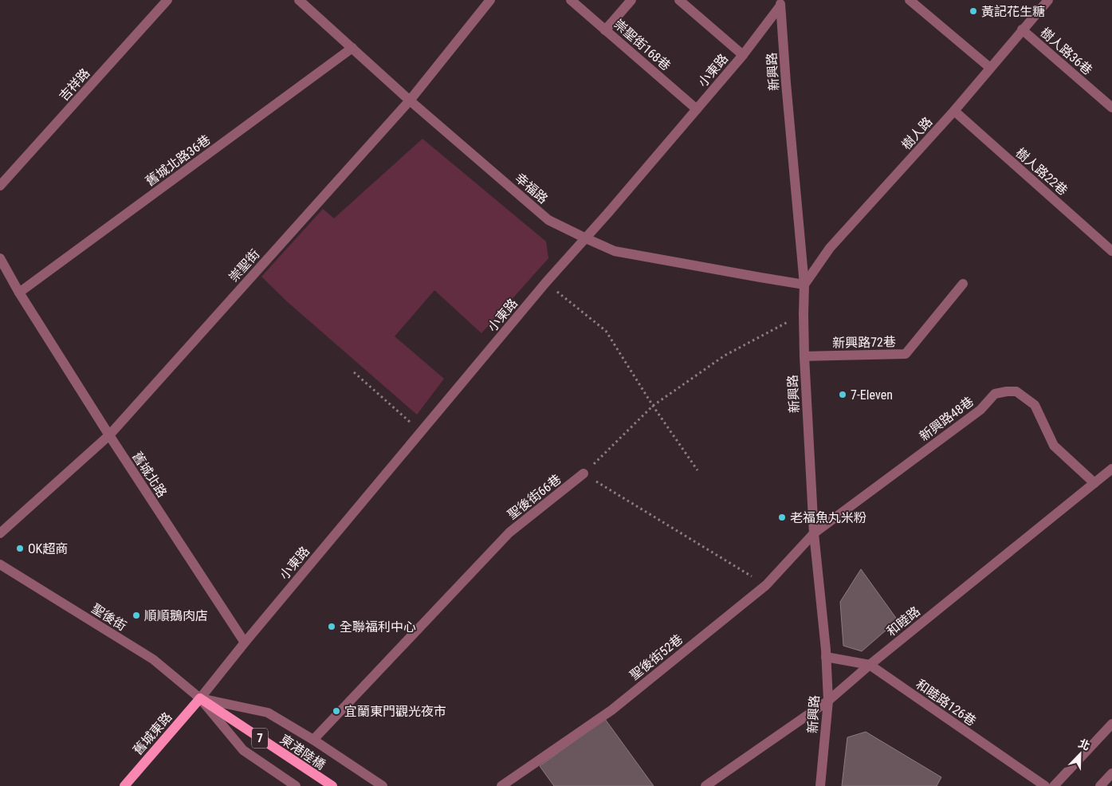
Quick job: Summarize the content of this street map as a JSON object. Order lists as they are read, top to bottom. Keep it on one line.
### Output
{"streets":{"main road":["舊城東路","7","東港陸橋"],"street":["崇聖街168巷","樹人路36巷","小東路","新興路","吉祥路","樹人路","舊城北路36巷","樹人路22巷","幸福路","崇聖街","新興路72巷","新興路48巷","舊城北路","聖後街66巷","聖後街","和睦路","聖後街52巷","和睦路126巷"]},"crossings":[["崇聖街168巷","小東路"],["樹人路36巷","樹人路"],["小東路","新興路"],["小東路","幸福路"],["小東路","舊城北路"],["新興路","樹人路"],["新興路","幸福路"],["新興路","新興路72巷"],["新興路","新興路48巷"],["新興路","和睦路"],["新興路","聖後街52巷"],["新興路","和睦路126巷"],["樹人路","樹人路22巷"],["樹人路","幸福路"],["舊城北路36巷","幸福路"],["舊城北路36巷","舊城北路"],["幸福路","崇聖街"],["崇聖街","舊城北路"],["新興路48巷","和睦路"],["新興路48巷","聖後街52巷"],["聖後街66巷","聖後街"],["聖後街","舊城東路"],["聖後街","東港陸橋"],["和睦路","和睦路126巷"],["舊城東路","東港陸橋"]],"places":["黃記花生糖","7-Eleven","老福魚丸米粉","OK超商","順順鵝肉店","全聯福利中心","宜蘭東門觀光夜市"],"north":"top right"}
